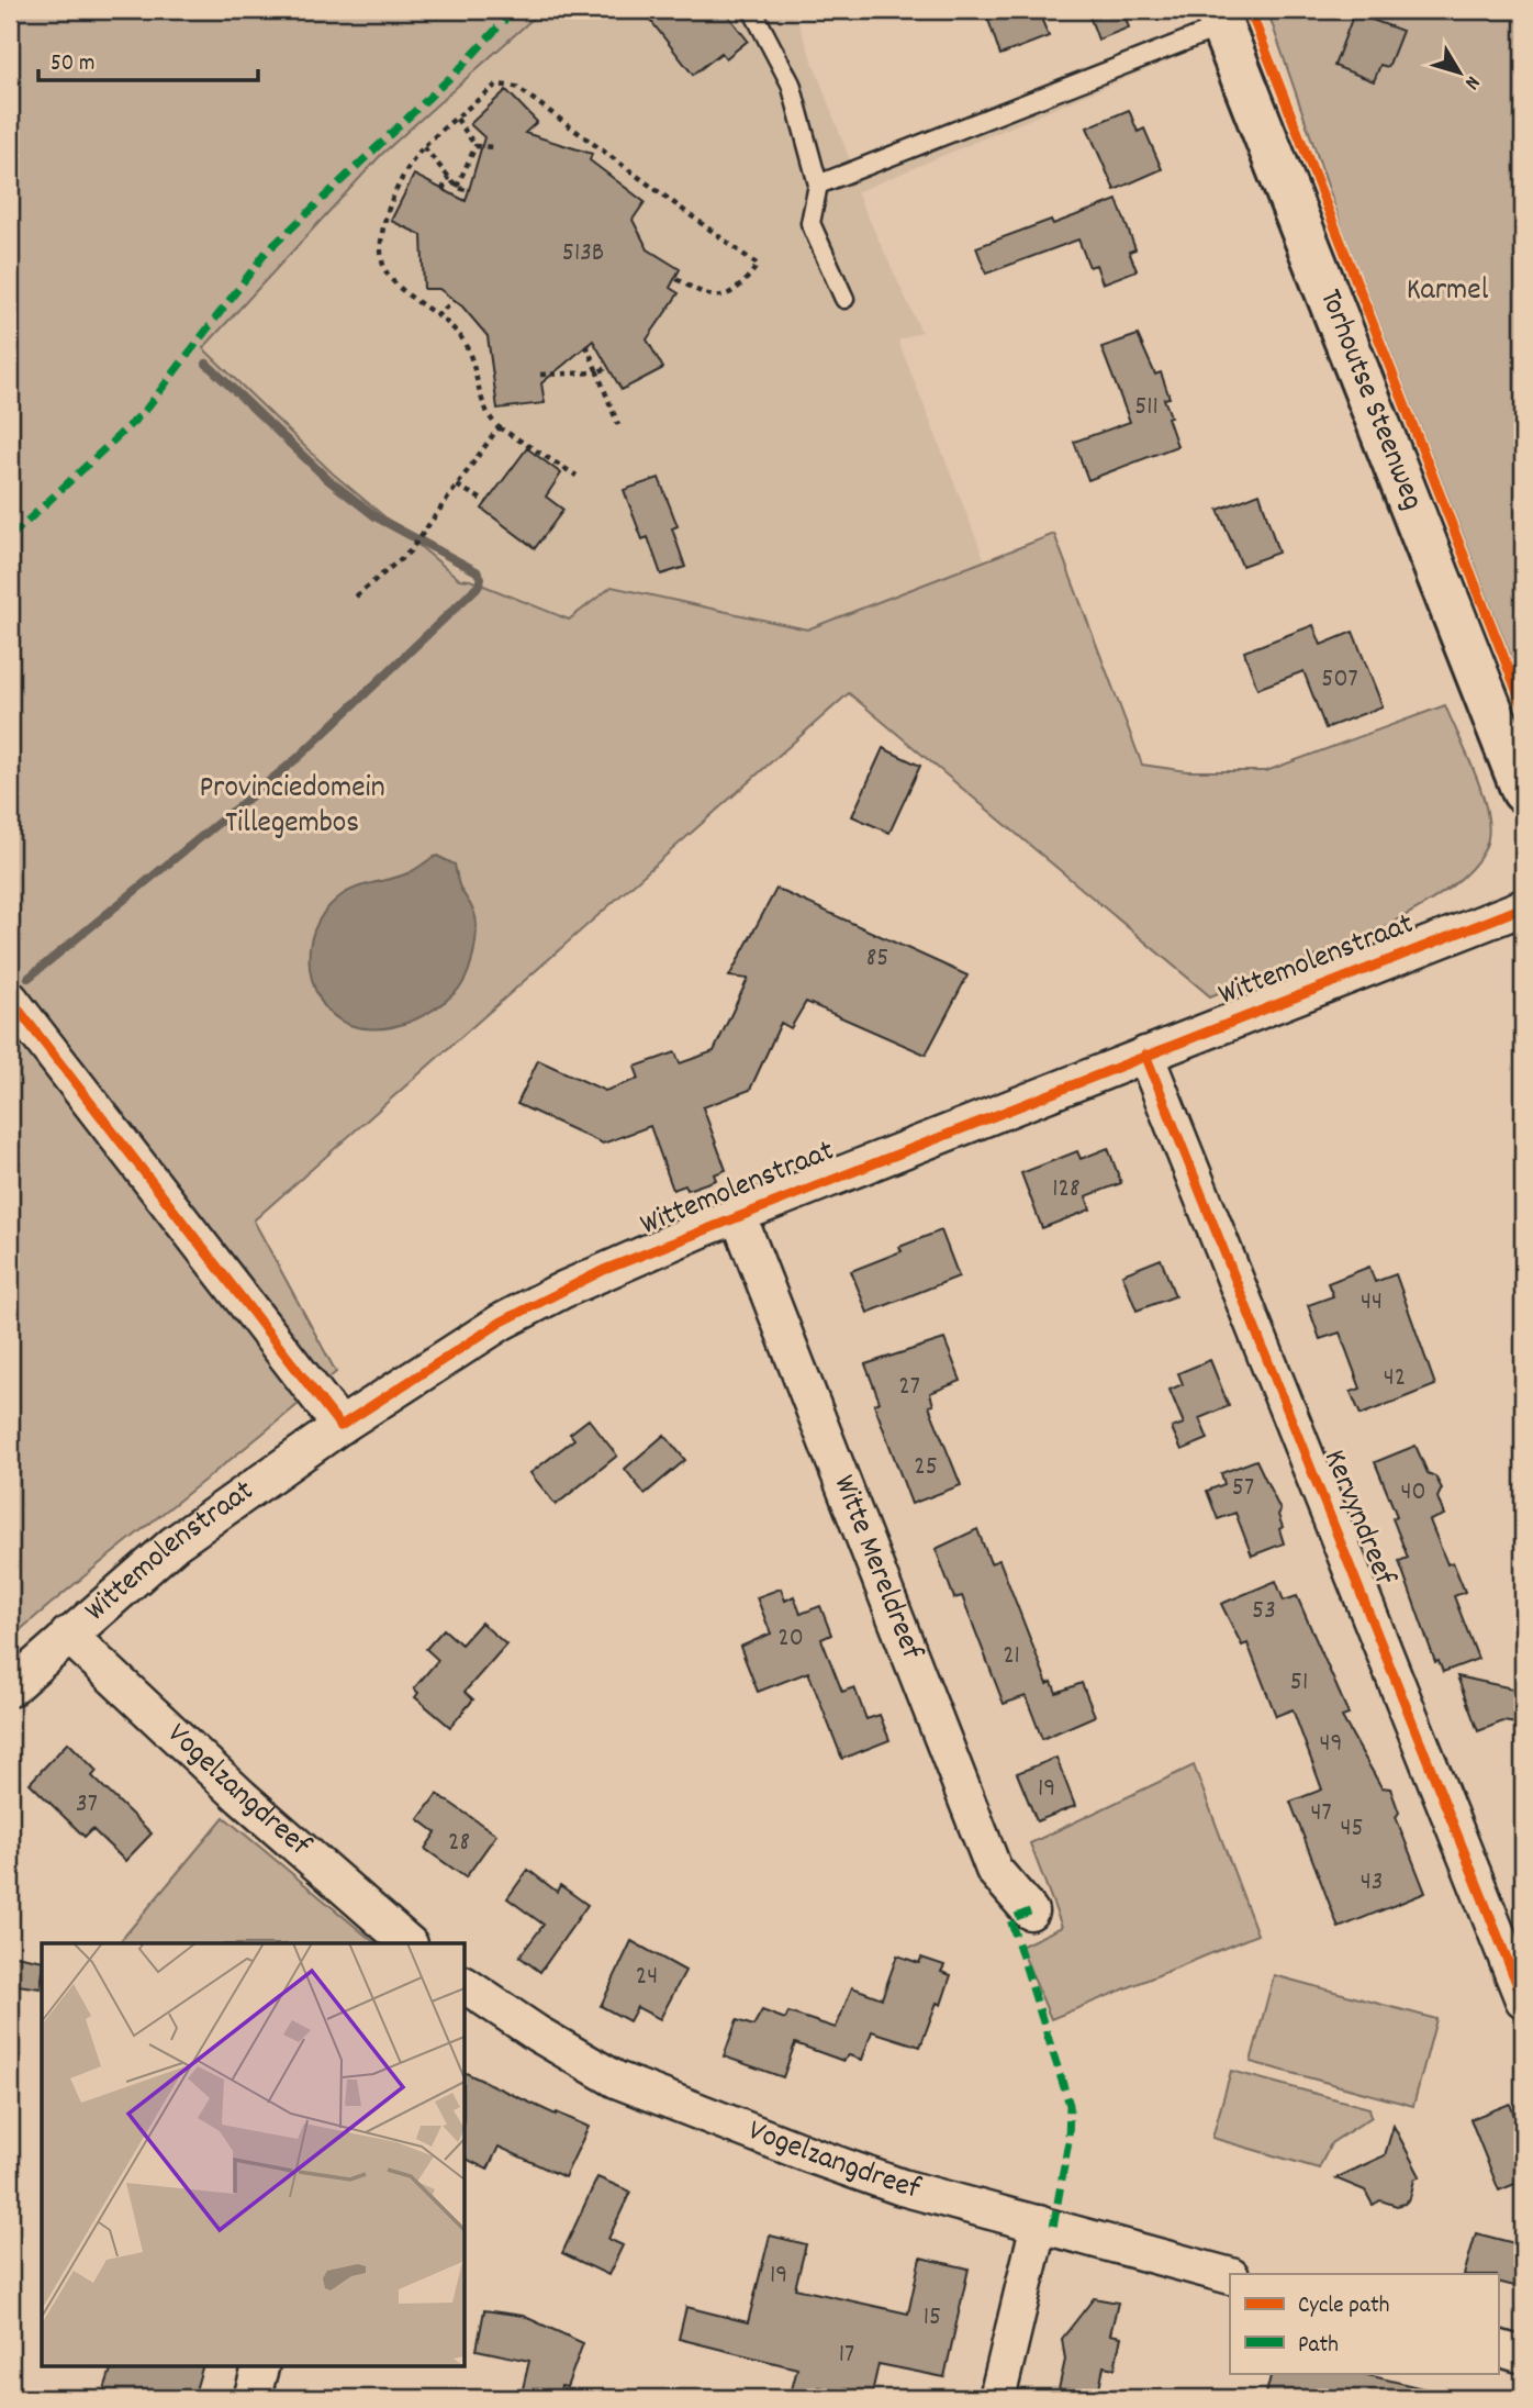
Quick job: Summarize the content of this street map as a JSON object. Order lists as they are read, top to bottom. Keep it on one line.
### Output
{"streets":{"main road":["Torhoutse Steenweg"],"street":["Wittemolenstraat","Kervyndreef","Witte Mereldreef","Vogelzangdreef"]},"crossings":[["Wittemolenstraat","Kervyndreef"],["Wittemolenstraat","Witte Mereldreef"],["Wittemolenstraat","Vogelzangdreef"]],"parks":["Karmel","Provinciedomein Tillegembos"],"house_numbers":["513B","511","507","85","128","44","42","27","25","57","40","53","20","21","51","49","19","37","47","45","28","43","24","19","15","17"],"legend":["Cycle path","Path"],"scale_bar":"50 m","north":"bottom right"}
